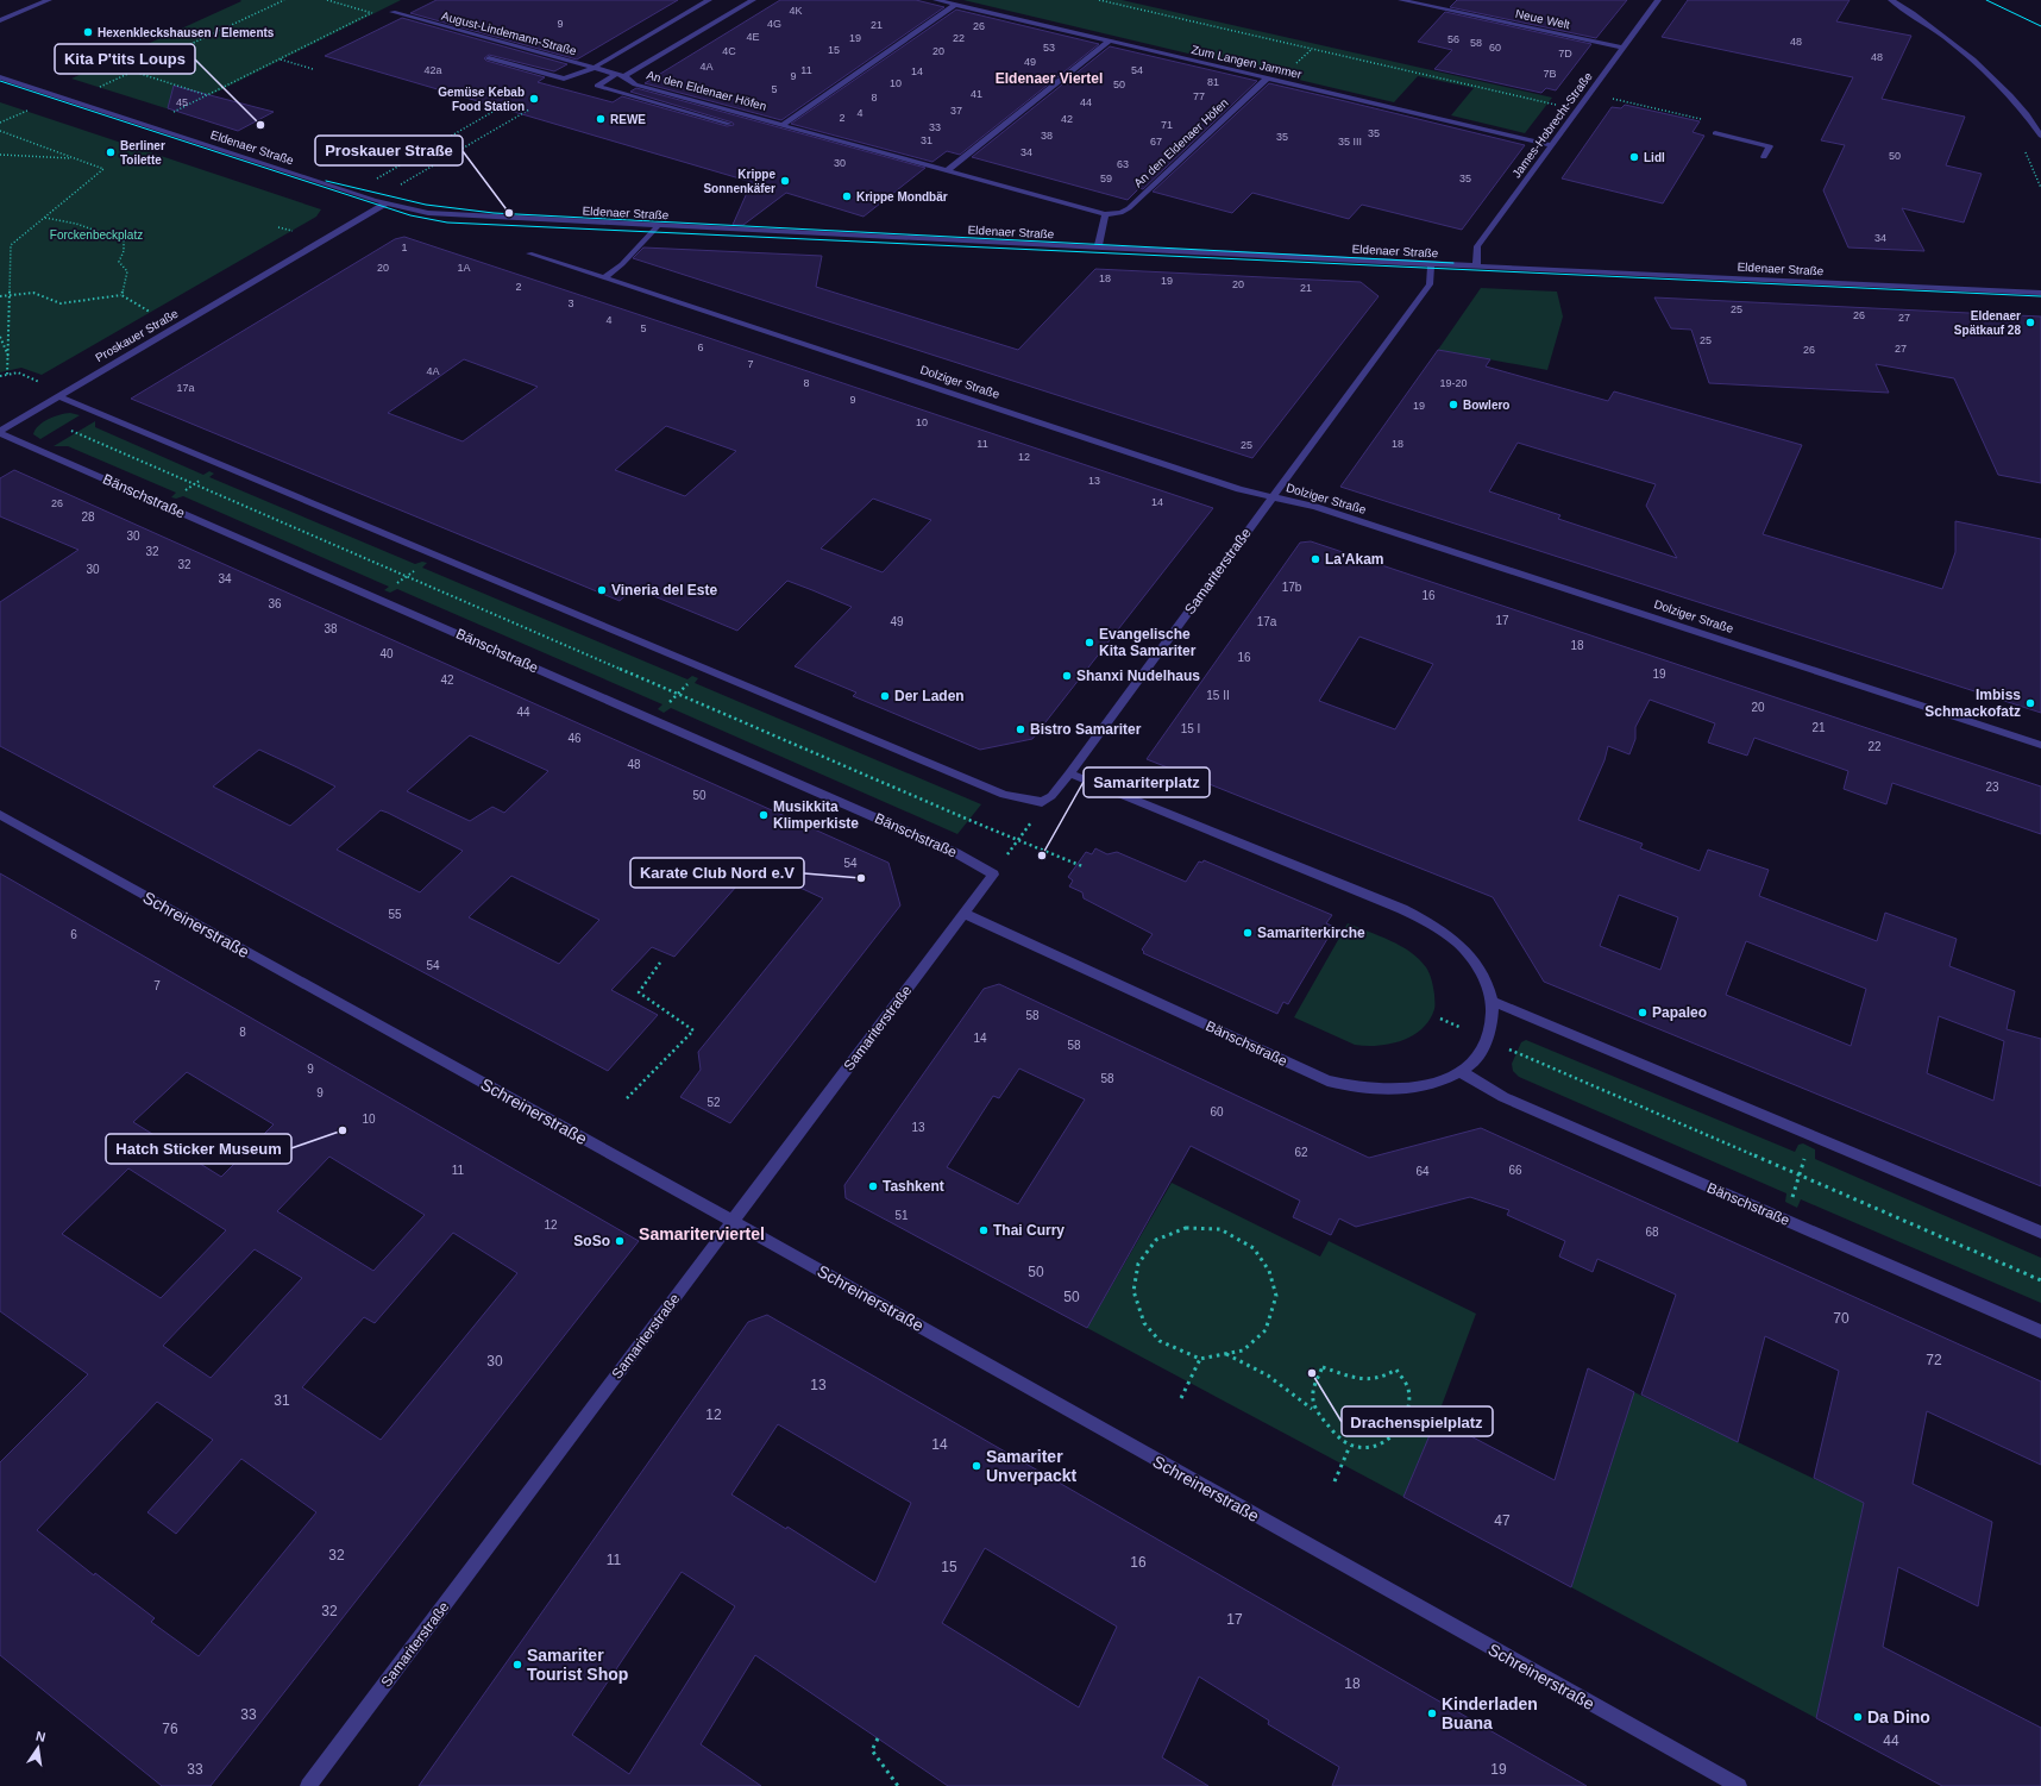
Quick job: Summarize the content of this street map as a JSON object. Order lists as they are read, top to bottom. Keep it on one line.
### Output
{"streets":{"street":["Neue Welt","August-Lindemann-Straße","Zum Langen Jammer","An den Eldenaer Höfen","James-Hobrecht-Straße","Eldenaer Straße","Proskauer Straße","Dolziger Straße","Bänschstraße","Samariterstraße","Schreinerstraße"]},"crossings":[["Neue Welt","James-Hobrecht-Straße"],["August-Lindemann-Straße","An den Eldenaer Höfen"],["Zum Langen Jammer","An den Eldenaer Höfen"],["Zum Langen Jammer","James-Hobrecht-Straße"],["James-Hobrecht-Straße","Eldenaer Straße"],["Eldenaer Straße","Proskauer Straße"],["Eldenaer Straße","Samariterstraße"],["Proskauer Straße","Bänschstraße"],["Dolziger Straße","Samariterstraße"],["Bänschstraße","Samariterstraße"],["Samariterstraße","Schreinerstraße"]],"districts":["Eldenaer Viertel","Samariterviertel"],"parks":["Forckenbeckplatz"],"places":["Hexenkleckshausen / Elements","Gemüse Kebab Food Station","REWE","Kita P'tits Loups","Berliner Toilette","Lidl","Krippe Sonnenkäfer","Krippe Mondbär","Proskauer Straße","Eldenaer Spätkauf 28","Bowlero","La'Akam","Vineria del Este","Evangelische Kita Samariter","Shanxi Nudelhaus","Der Laden","Imbiss Schmackofatz","Bistro Samariter","Musikkita Klimperkiste","Samariterplatz","Karate Club Nord e.V","Samariterkirche","Papaleo","Hatch Sticker Museum","Tashkent","Thai Curry","SoSo","Drachenspielplatz","Samariter Unverpackt","Samariter Tourist Shop","Kinderladen Buana","Da Dino"],"house_numbers":["4K","9","4G","21","26","4E","19","22","56","48","58","53","60","15","4C","20","7D","48","49","4A","42a","11","54","14","7B","9","81","10","50","5","41","77","8","45","44","37","4","2","42","71","33","35","38","35","31","67","35 III","34","50","30","63","59","35","34","1","20","1A","18","19","20","2","21","3","25","26","27","4","5","25","6","27","26","7","4A","8","19-20","17a","9","19","10","11","18","25","12","13","14","26","28","30","32","32","30","34","17b","16","36","17","49","17a","38","18","40","16","19","42","15 II","20","44","21","15 I","46","22","48","23","50","54","55","6","54","7","58","8","14","58","9","58","9","52","60","10","13","62","11","66","64","51","12","68","50","50","70","72","30","13","31","12","14","47","32","11","16","15","32","17","18","33","76","44","33","19"],"north":"top"}
